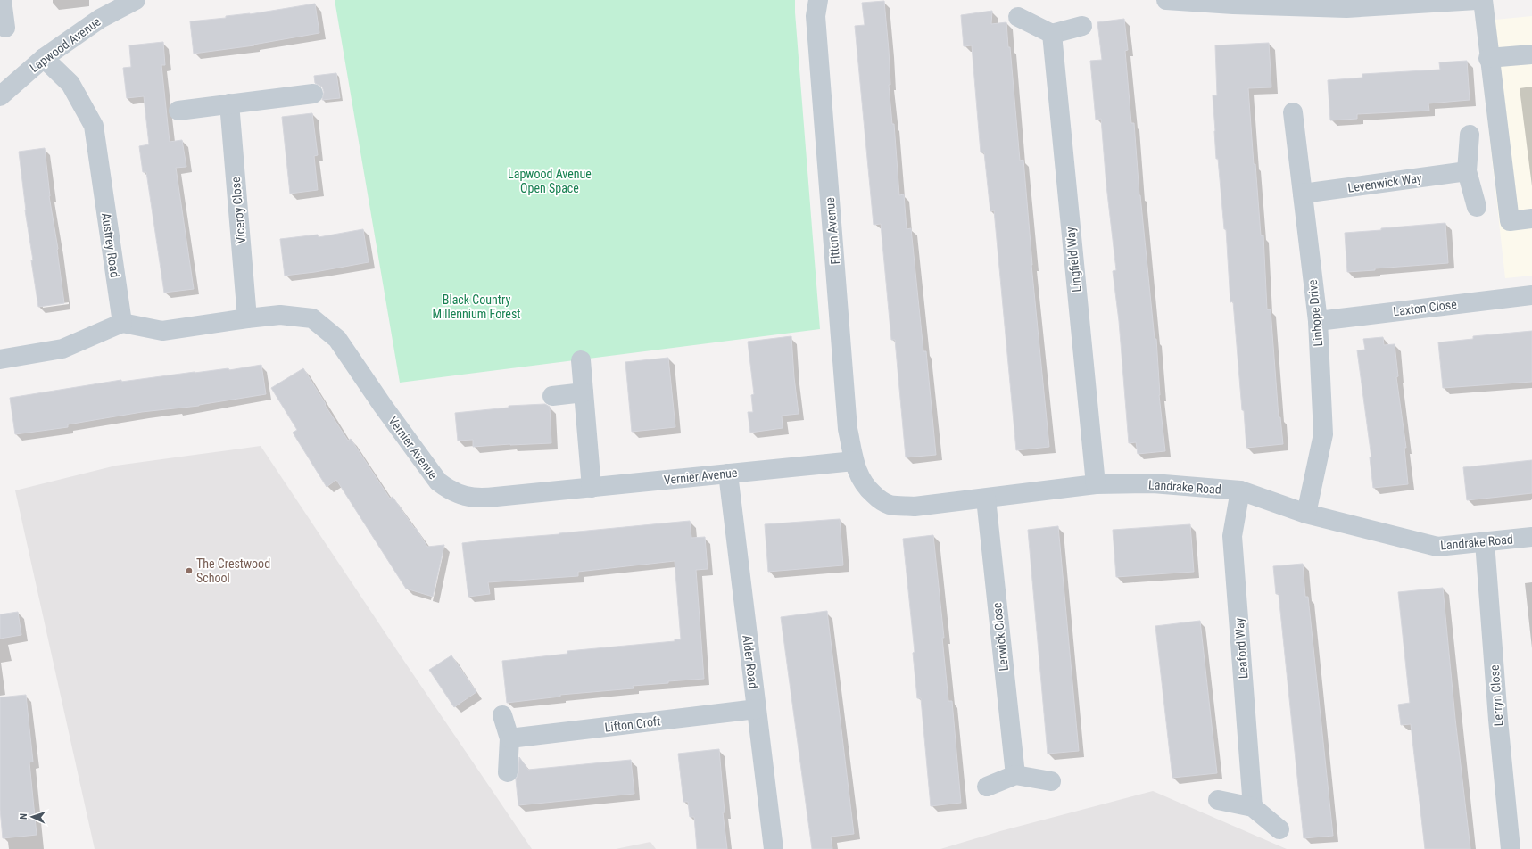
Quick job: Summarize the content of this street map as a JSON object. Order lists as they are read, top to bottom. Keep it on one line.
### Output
{"streets":{"street":["Lapwood Avenue","Levenwick Way","Viceroy Close","Fitton Avenue","Austrey Road","Lingfield Way","Laxton Close","Linhope Drive","Vernier Avenue","Landrake Road","Lerwick Close","Leaford Way","Alder Road","Lerryn Close","Lifton Croft"]},"crossings":[["Lapwood Avenue","Austrey Road"],["Levenwick Way","Linhope Drive"],["Viceroy Close","Vernier Avenue"],["Fitton Avenue","Vernier Avenue"],["Fitton Avenue","Landrake Road"],["Austrey Road","Vernier Avenue"],["Lingfield Way","Landrake Road"],["Laxton Close","Linhope Drive"],["Linhope Drive","Landrake Road"],["Vernier Avenue","Landrake Road"],["Vernier Avenue","Alder Road"],["Landrake Road","Lerwick Close"],["Landrake Road","Leaford Way"],["Landrake Road","Lerryn Close"],["Alder Road","Lifton Croft"]],"parks":["Lapwood Avenue Open Space","Black Country Millennium Forest"],"places":["The Crestwood School"],"north":"left"}
